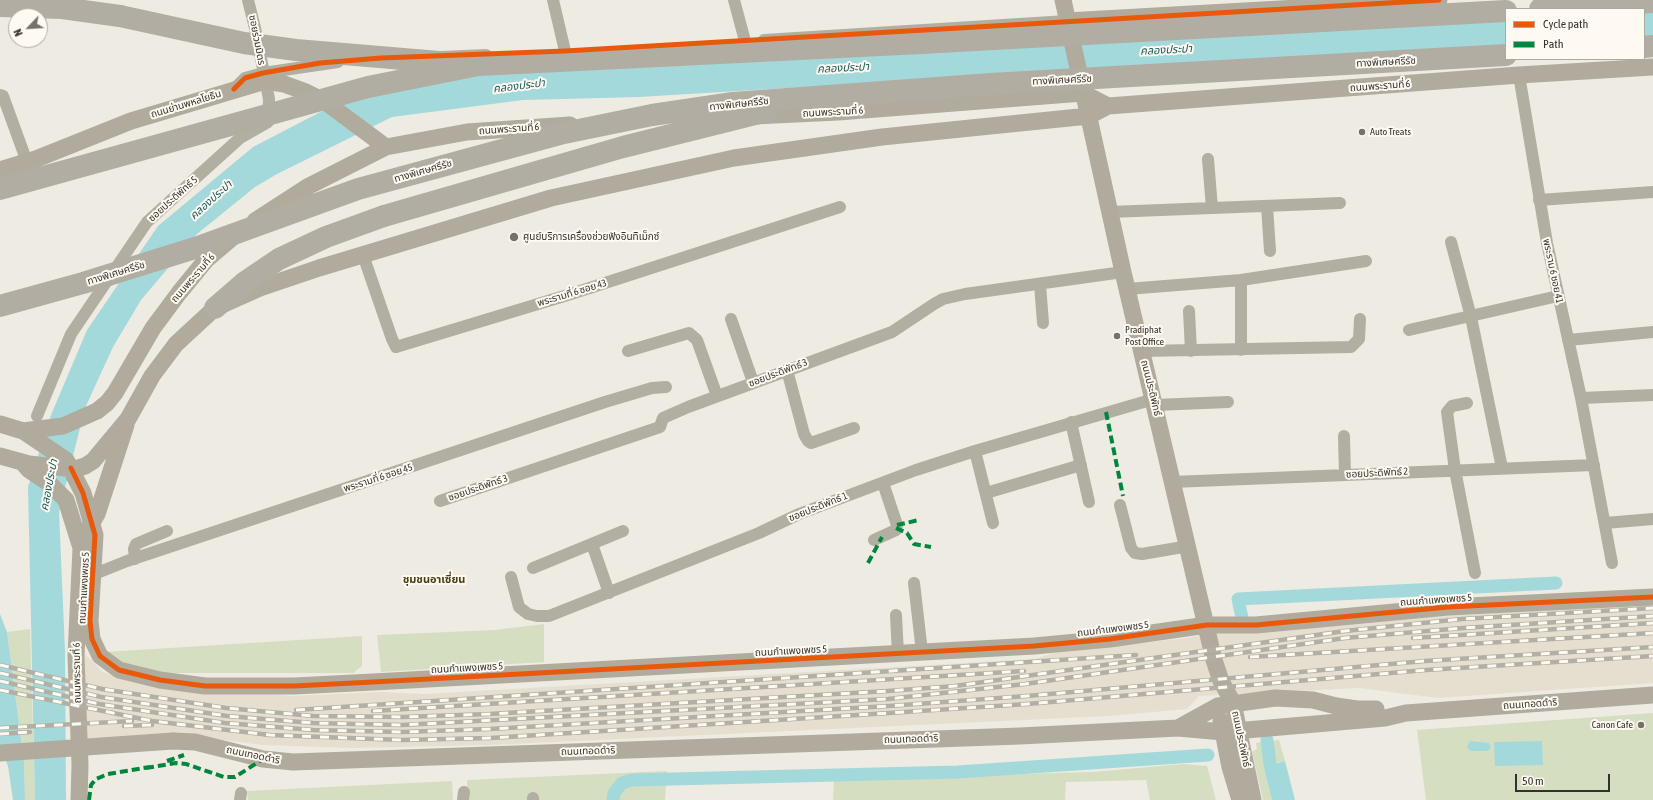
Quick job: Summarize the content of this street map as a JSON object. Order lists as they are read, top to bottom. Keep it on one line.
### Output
{"streets":{"highway":["ทางพิเศษศรีรัช"],"street":["ซอยร่วมมิตร","ถนนพระรามที่ 6","ถนนย่านพหลโยธิน","ซอยประดิพัทธ์ 5","พระราม 6 ซอย 41","พระรามที่ 6 ซอย 43","ซอยประดิพัทธ์ 3","ถนนประดิพัทธ์","ซอยประดิพัทธ์ 2","พระรามที่ 6 ซอย 45","ซอยประดิพัทธ์ 1","ถนนกำแพงเพชร 5","ถนนเทอดดำริ"]},"crossings":[["ซอยร่วมมิตร","ถนนย่านพหลโยธิน"],["ซอยร่วมมิตร","ซอยประดิพัทธ์ 5"],["ถนนพระรามที่ 6","ถนนย่านพหลโยธิน"],["ถนนพระรามที่ 6","พระราม 6 ซอย 41"],["ถนนพระรามที่ 6","พระรามที่ 6 ซอย 43"],["ถนนพระรามที่ 6","ถนนประดิพัทธ์"],["ถนนพระรามที่ 6","ถนนกำแพงเพชร 5"],["ถนนย่านพหลโยธิน","ซอยประดิพัทธ์ 5"],["พระราม 6 ซอย 41","ซอยประดิพัทธ์ 2"],["ซอยประดิพัทธ์ 3","ถนนประดิพัทธ์"],["ถนนประดิพัทธ์","ซอยประดิพัทธ์ 2"],["ถนนประดิพัทธ์","ซอยประดิพัทธ์ 1"],["ถนนประดิพัทธ์","ถนนกำแพงเพชร 5"],["ถนนประดิพัทธ์","ถนนเทอดดำริ"],["พระรามที่ 6 ซอย 45","ถนนกำแพงเพชร 5"]],"districts":["ชุมชนอาเซี่ยน"],"water":["คลองประปา"],"places":["Auto Treats","ศูนย์บริการเครื่องช่วยฟังอินทิเม็กซ์","Pradiphat Post Office","Canon Cafe"],"legend":["Cycle path","Path"],"scale_bar":"50 m","north":"bottom left"}
